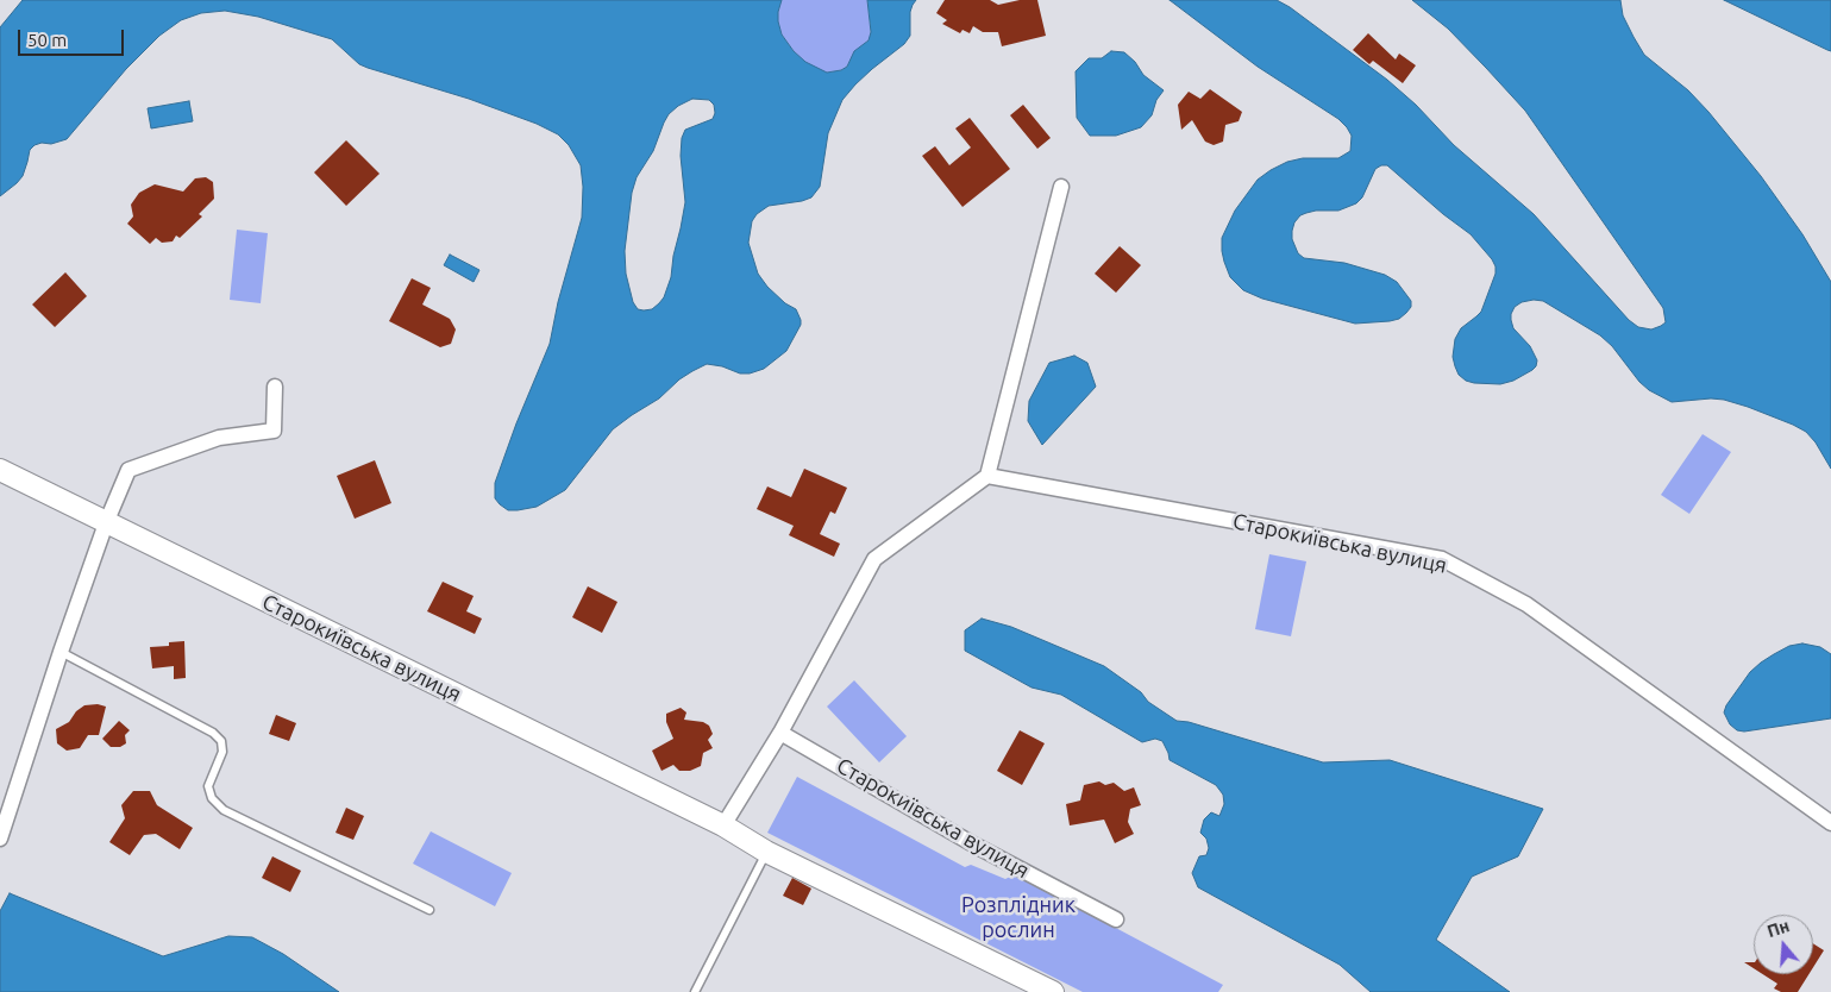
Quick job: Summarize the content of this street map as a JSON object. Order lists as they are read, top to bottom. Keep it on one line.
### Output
{"streets":{"street":["Старокиївська вулиця"]},"parks":["Розплідник рослин"],"scale_bar":"50 m","north":"top"}
